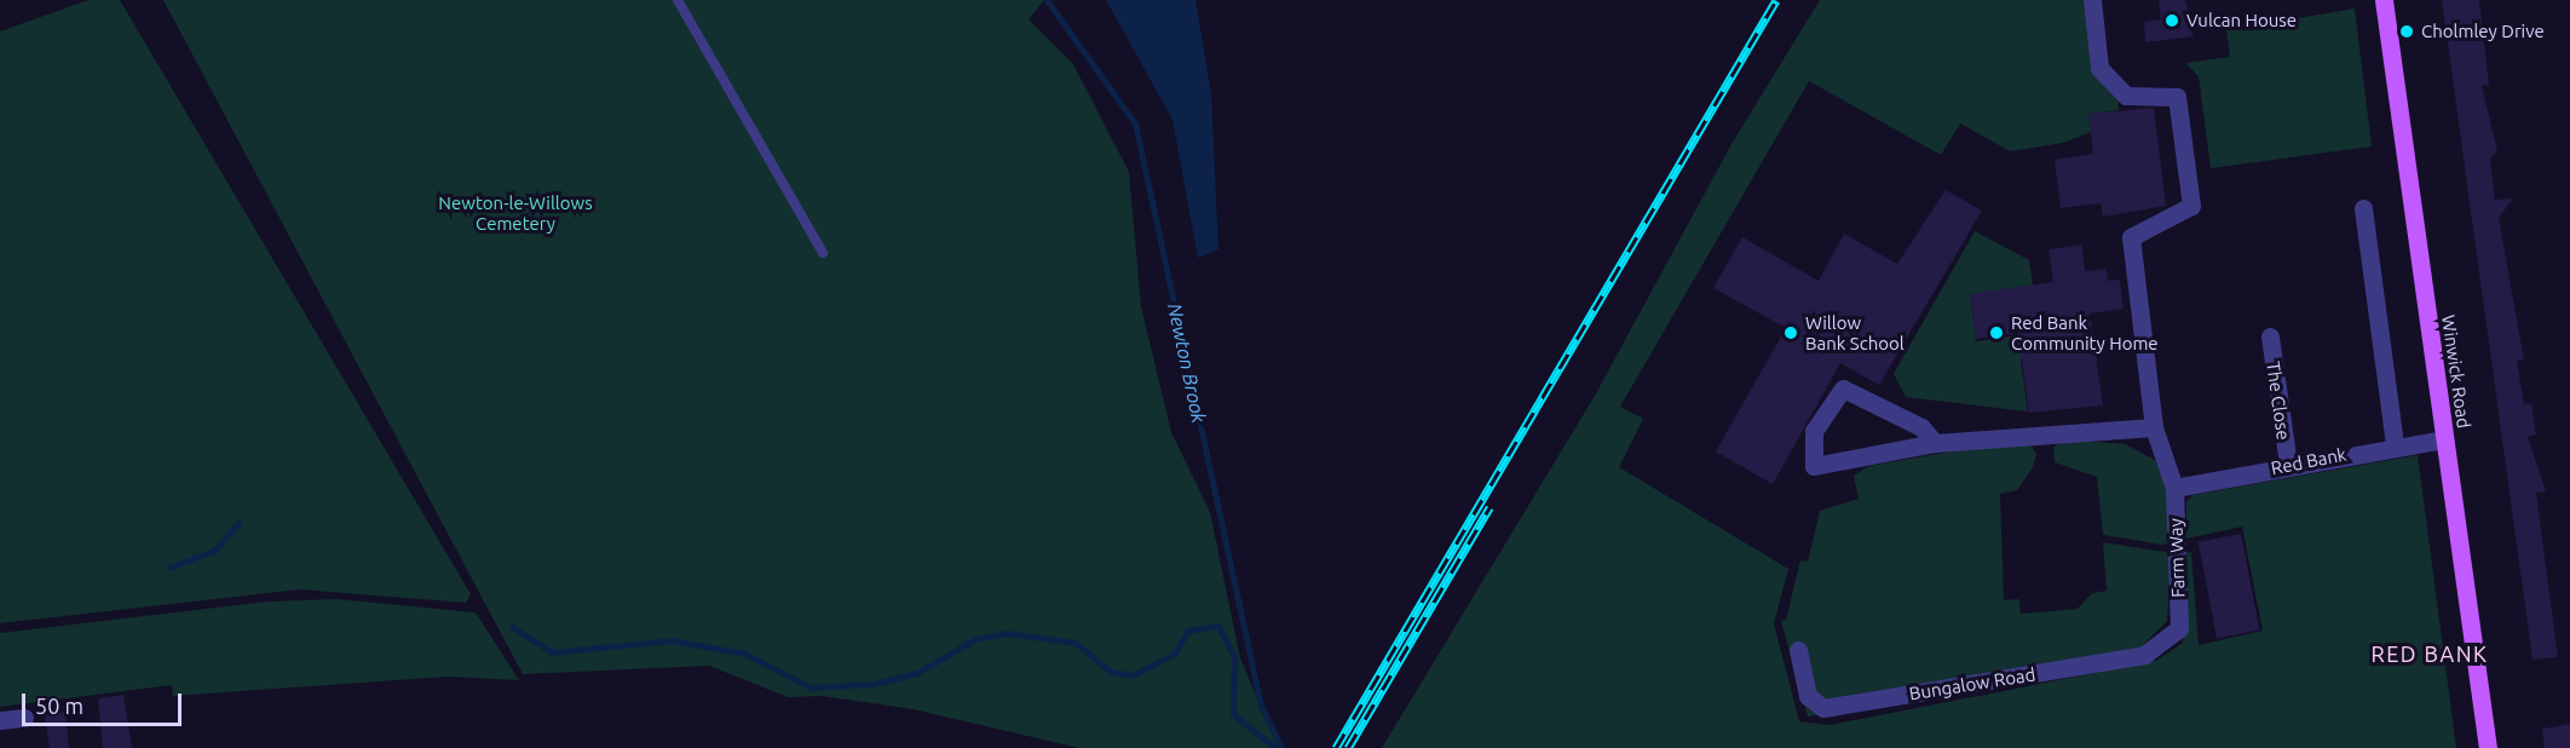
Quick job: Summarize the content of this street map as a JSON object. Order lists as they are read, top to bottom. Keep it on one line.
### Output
{"streets":{"main road":["Winwick Road"],"street":["The Close","Red Bank","Farm Way","Bungalow Road"]},"crossings":[["Winwick Road","Red Bank"],["The Close","Red Bank"],["Red Bank","Farm Way"],["Farm Way","Bungalow Road"]],"districts":["RED BANK"],"water":["Newton Brook"],"parks":["Newton-le-Willows Cemetery"],"places":["Vulcan House","Cholmley Drive","Willow Bank School","Red Bank Community Home"],"scale_bar":"50 m"}
